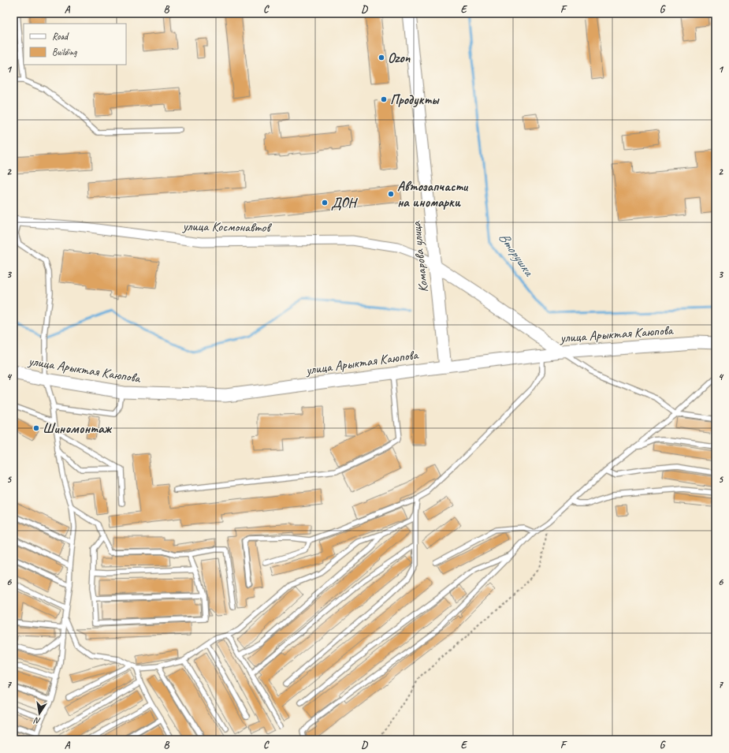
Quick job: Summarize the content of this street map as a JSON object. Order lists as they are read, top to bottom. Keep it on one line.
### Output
{"streets":{"street":["улица Космонавтов","Комарова улица","улица Арыктая Каюпова"]},"crossings":[["улица Космонавтов","Комарова улица"],["Комарова улица","улица Арыктая Каюпова"]],"water":["Вторушка"],"places":["Ozon","Продукты","Автозапчасти на иномарки","ДОН","Шиномонтаж"],"legend":["Road","Building"],"north":"bottom","grid":{"columns":["A","B","C","D","E","F","G"],"rows":["1","2","3","4","5","6","7"]}}
